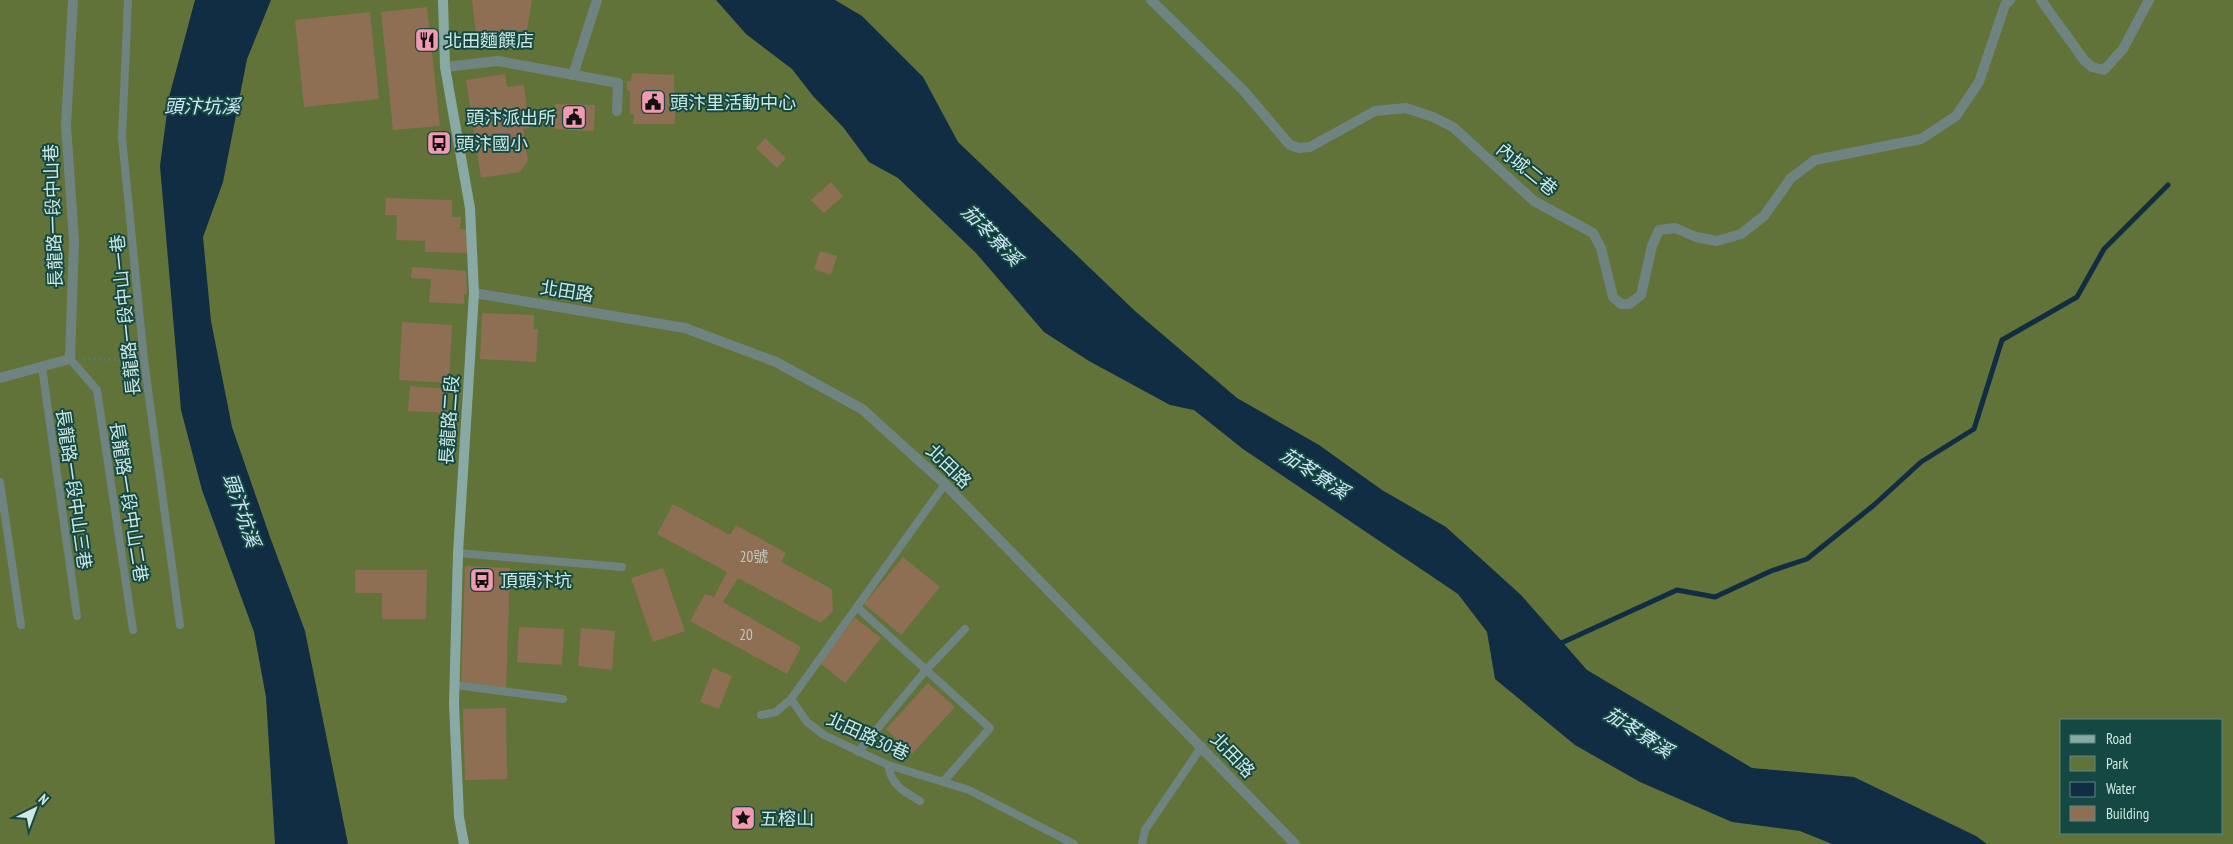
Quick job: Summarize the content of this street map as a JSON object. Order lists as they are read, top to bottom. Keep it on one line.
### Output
{"streets":{"main road":["長龍路二段"],"street":["內城二巷","長龍路一段中山巷","北田路"],"lane":["長龍路一段中山一巷","長龍路一段中山三巷","長龍路一段中山二巷","北田路30巷"]},"crossings":[["長龍路一段中山巷","長龍路一段中山二巷"],["北田路","長龍路二段"]],"water":["頭汴坑溪","茄苳寮溪"],"places":{"restaurant":["北田麵饌店"],"public building":["頭汴里活動中心","頭汴派出所"],"bus stop":["頭汴國小","頂頭汴坑"],"place":["五榕山"]},"house_numbers":["20號","20"],"legend":["Road","Park","Water","Building"],"north":"top right"}
